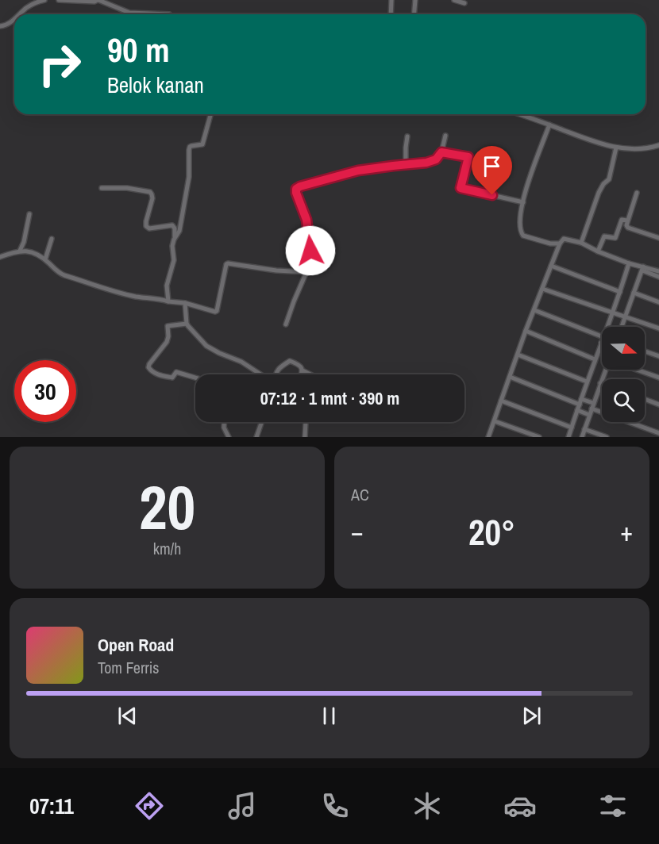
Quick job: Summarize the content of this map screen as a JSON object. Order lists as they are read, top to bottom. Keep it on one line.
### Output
{"north":"right","page":{"turn":["90 m","Belok kanan"],"limit":"30","trip":"07:12 · 1 mnt · 390 m","tile":[["20","km/h"],"AC"],"heat":["−","20°","+"],"song":["Open Road","Tom Ferris"],"tabs":"07:11"}}
